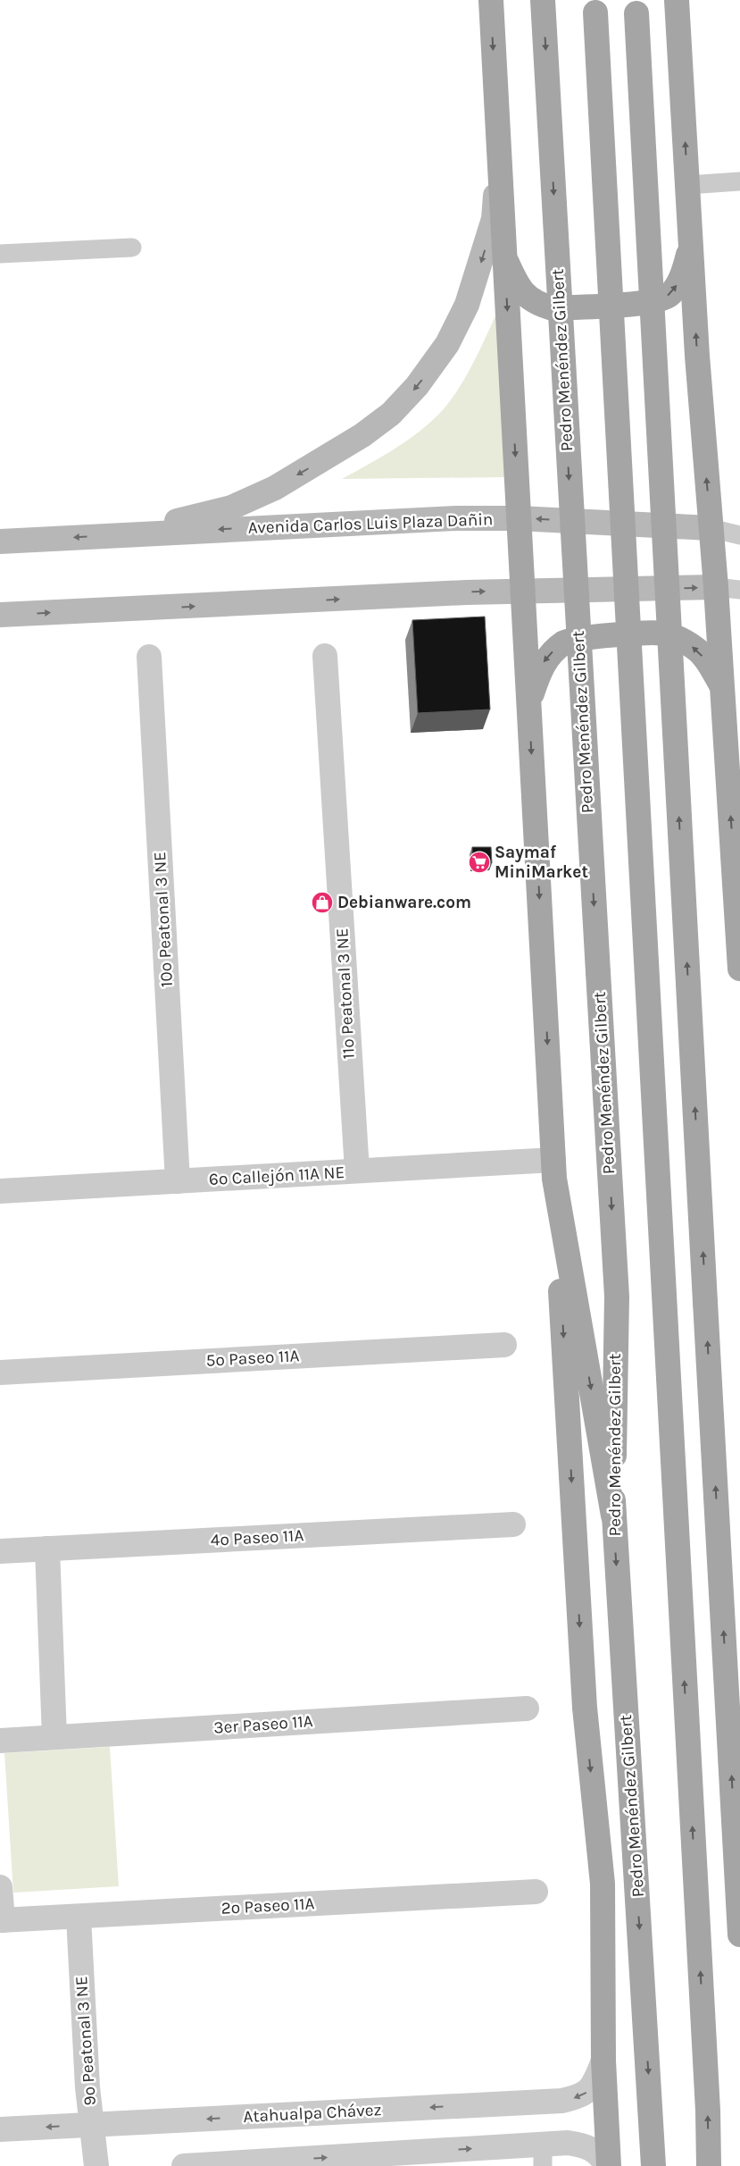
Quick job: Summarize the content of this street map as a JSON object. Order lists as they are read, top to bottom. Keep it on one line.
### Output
{"streets":{"main road":["Pedro Menéndez Gilbert","Avenida Carlos Luis Plaza Dañin"],"street":["10º Peatonal 3 NE","11º Peatonal 3 NE","6º Callejón 11A NE","5º Paseo 11A","4º Paseo 11A","3er Paseo 11A","2º Paseo 11A","9º Peatonal 3 NE","Atahualpa Chávez"]},"crossings":[["10º Peatonal 3 NE","6º Callejón 11A NE"],["11º Peatonal 3 NE","6º Callejón 11A NE"],["2º Paseo 11A","9º Peatonal 3 NE"],["9º Peatonal 3 NE","Atahualpa Chávez"]],"places":{"supermarket":["Saymaf MiniMarket"],"shop":["Debianware.com"]}}
